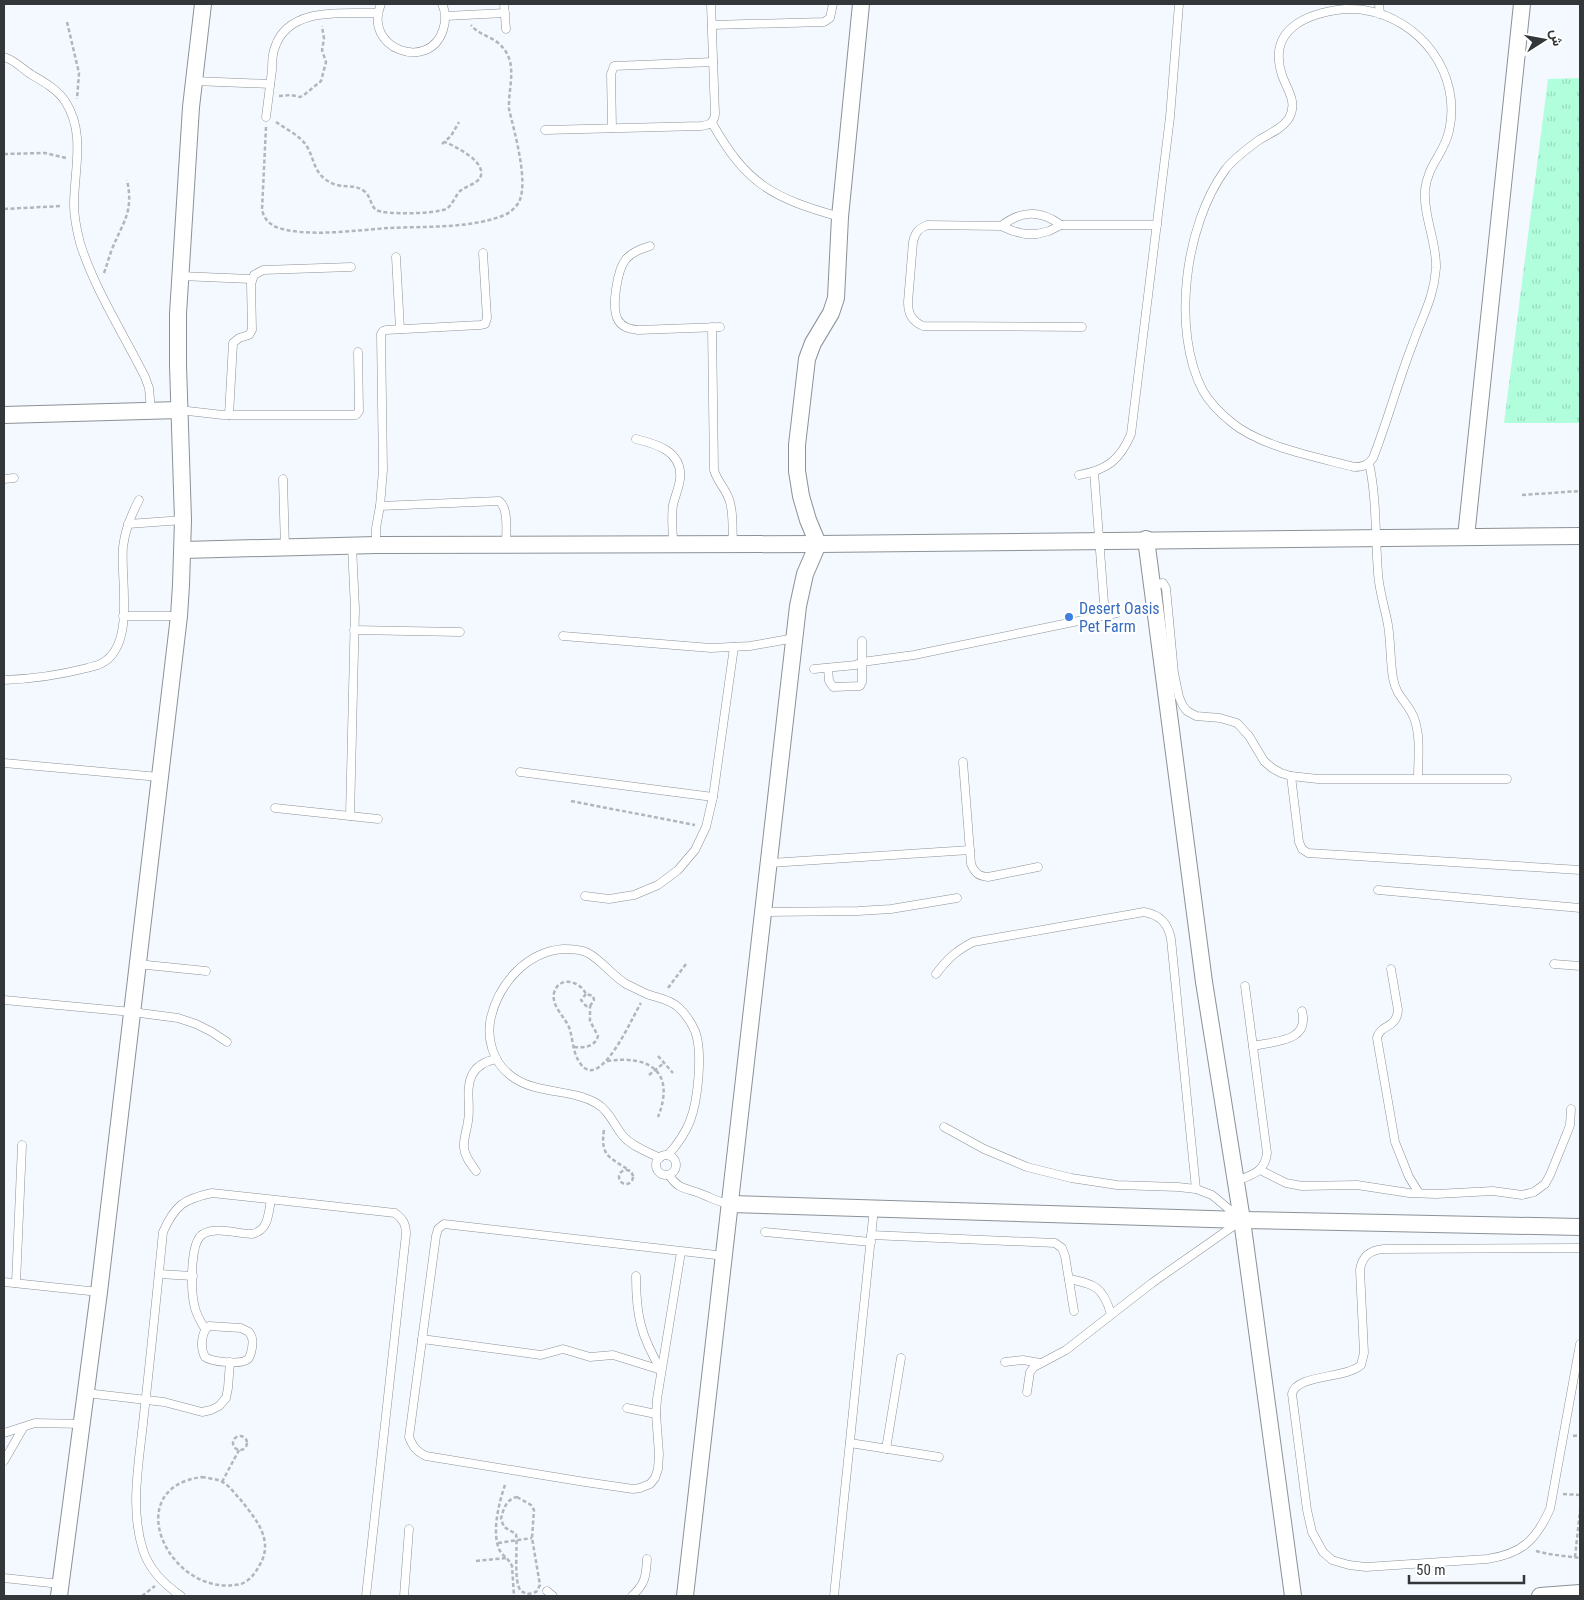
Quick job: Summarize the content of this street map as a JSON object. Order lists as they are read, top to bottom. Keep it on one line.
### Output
{"places":["Desert Oasis Pet Farm"],"scale_bar":"50 m","north":"right"}
